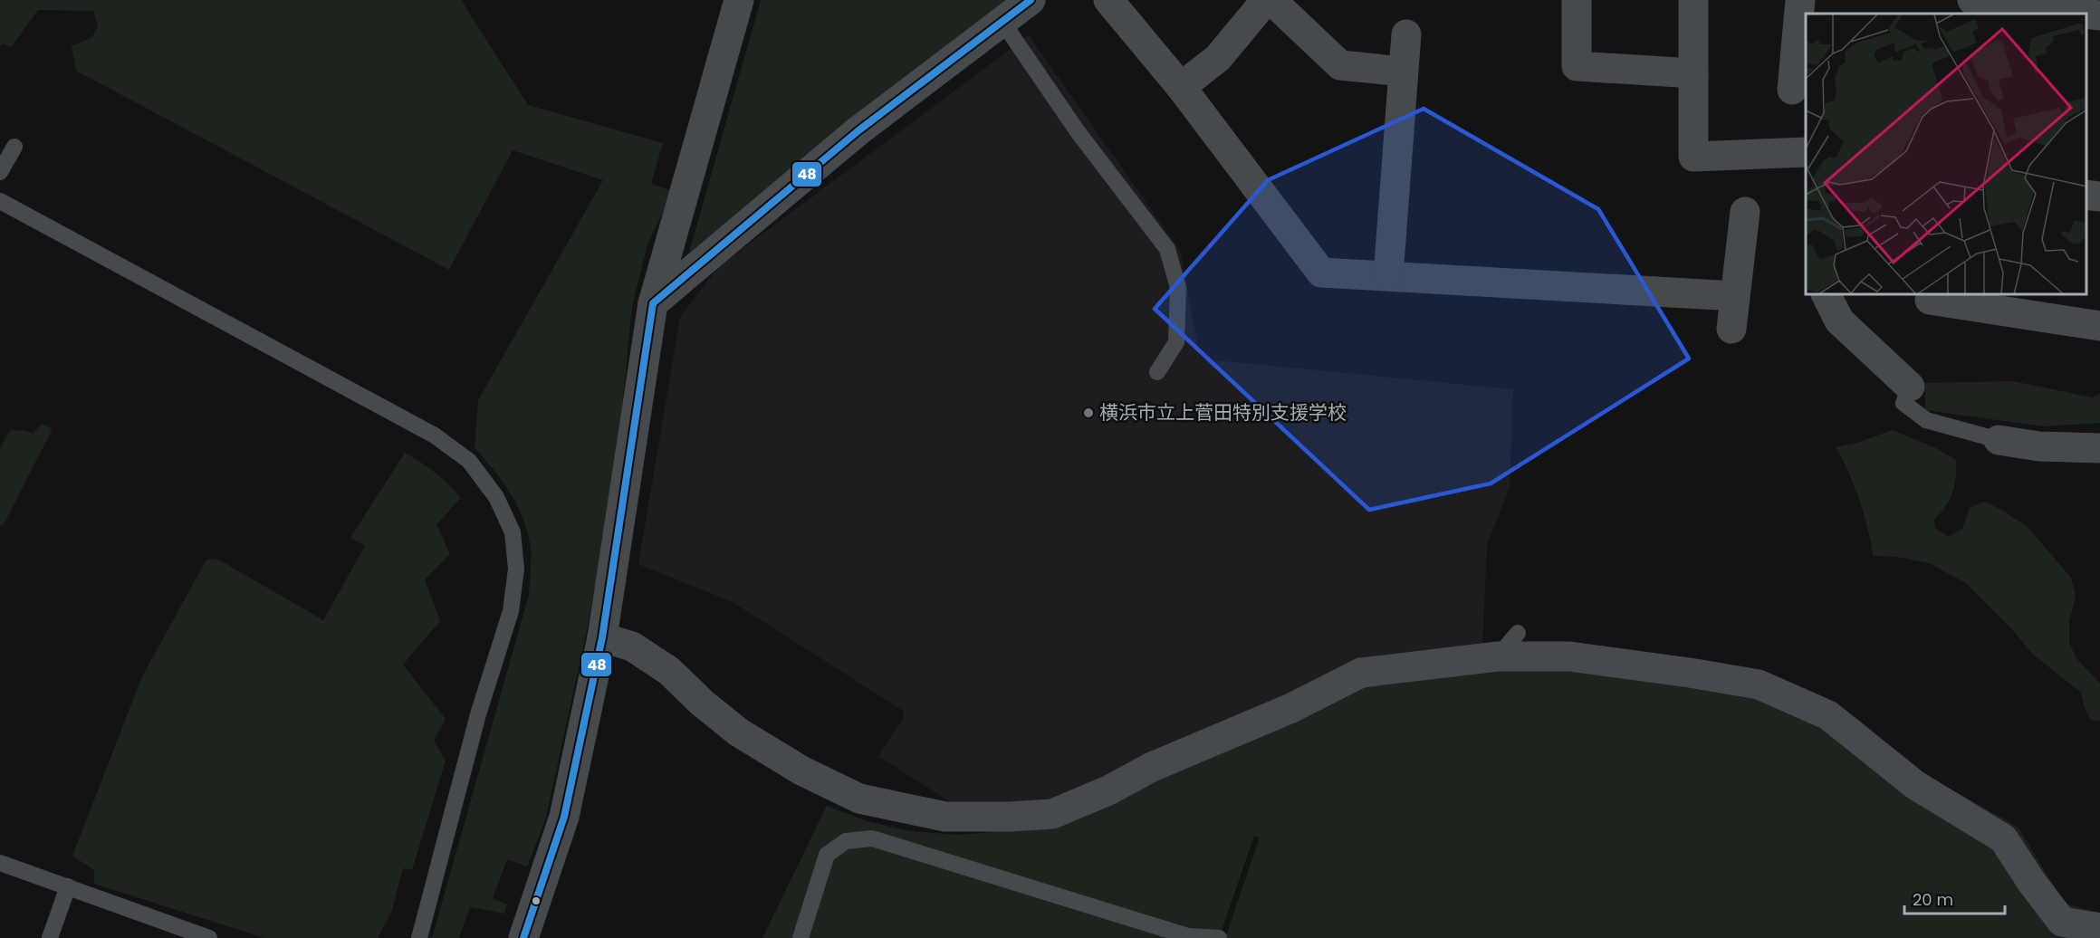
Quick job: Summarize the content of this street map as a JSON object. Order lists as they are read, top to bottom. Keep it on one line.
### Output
{"places":["横浜市立上菅田特別支援学校"],"lines":["transit line 48"],"scale_bar":"20 m"}
